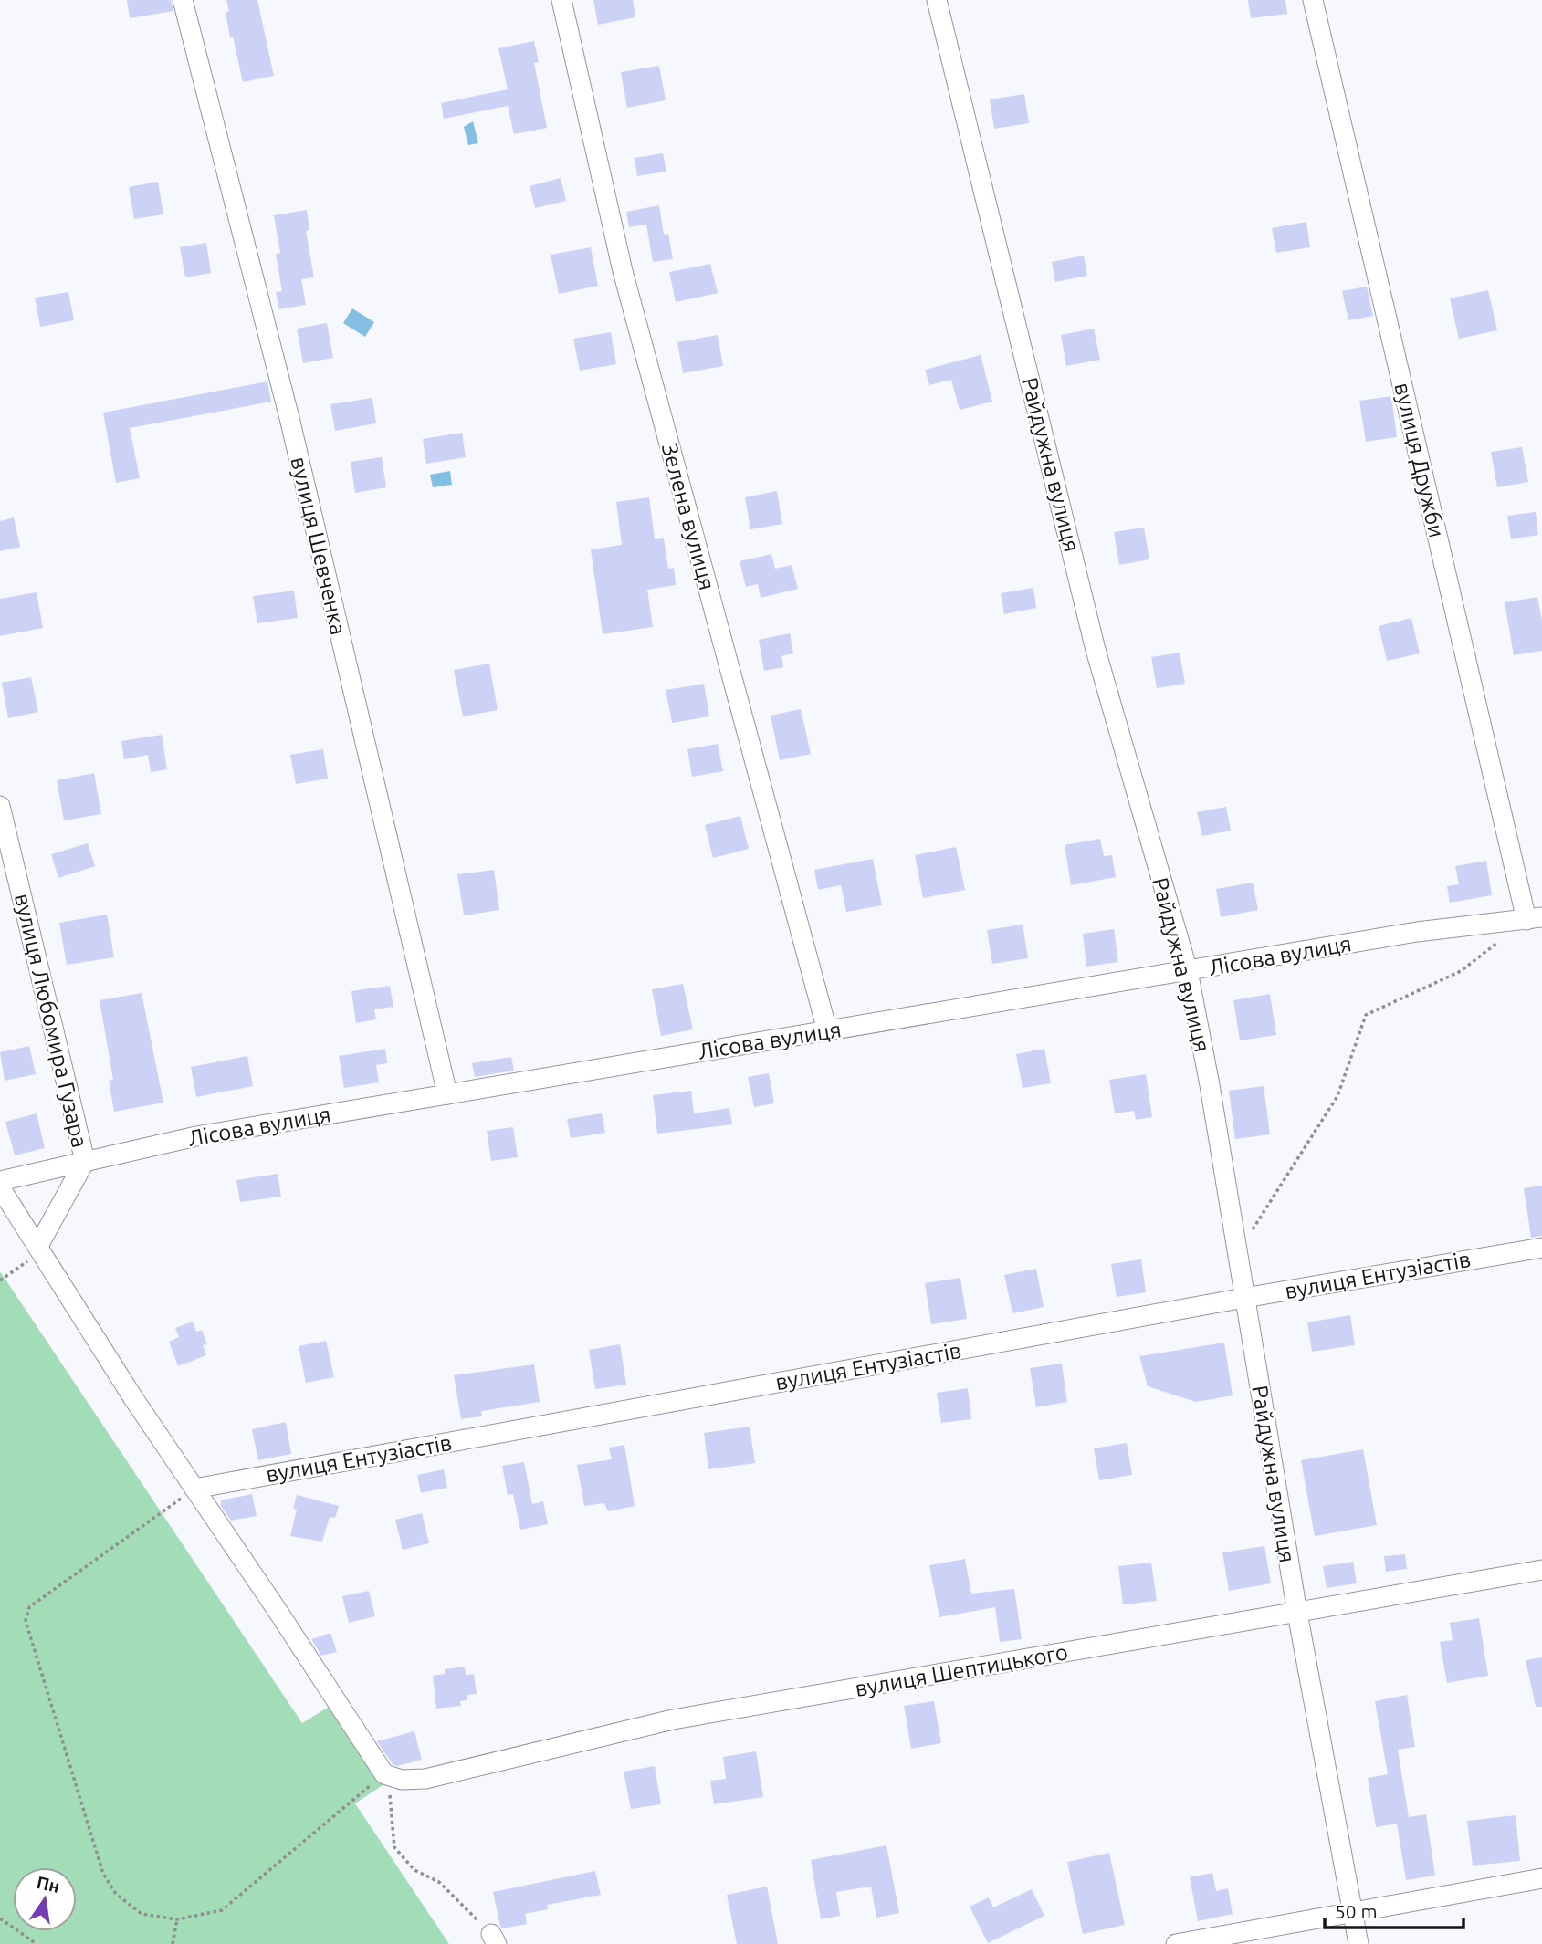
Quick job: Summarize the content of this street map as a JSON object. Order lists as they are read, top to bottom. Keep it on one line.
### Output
{"streets":{"street":["вулиця Дружби","Райдужна вулиця","Зелена вулиця","вулиця Шевченка","Лісова вулиця","вулиця Любомира Гузара","вулиця Ентузіастів","вулиця Шептицького"]},"crossings":[["вулиця Дружби","Лісова вулиця"],["Райдужна вулиця","Лісова вулиця"],["Райдужна вулиця","вулиця Ентузіастів"],["Райдужна вулиця","вулиця Шептицького"],["Зелена вулиця","Лісова вулиця"],["вулиця Шевченка","Лісова вулиця"],["Лісова вулиця","вулиця Любомира Гузара"]],"scale_bar":"50 m","north":"top"}
